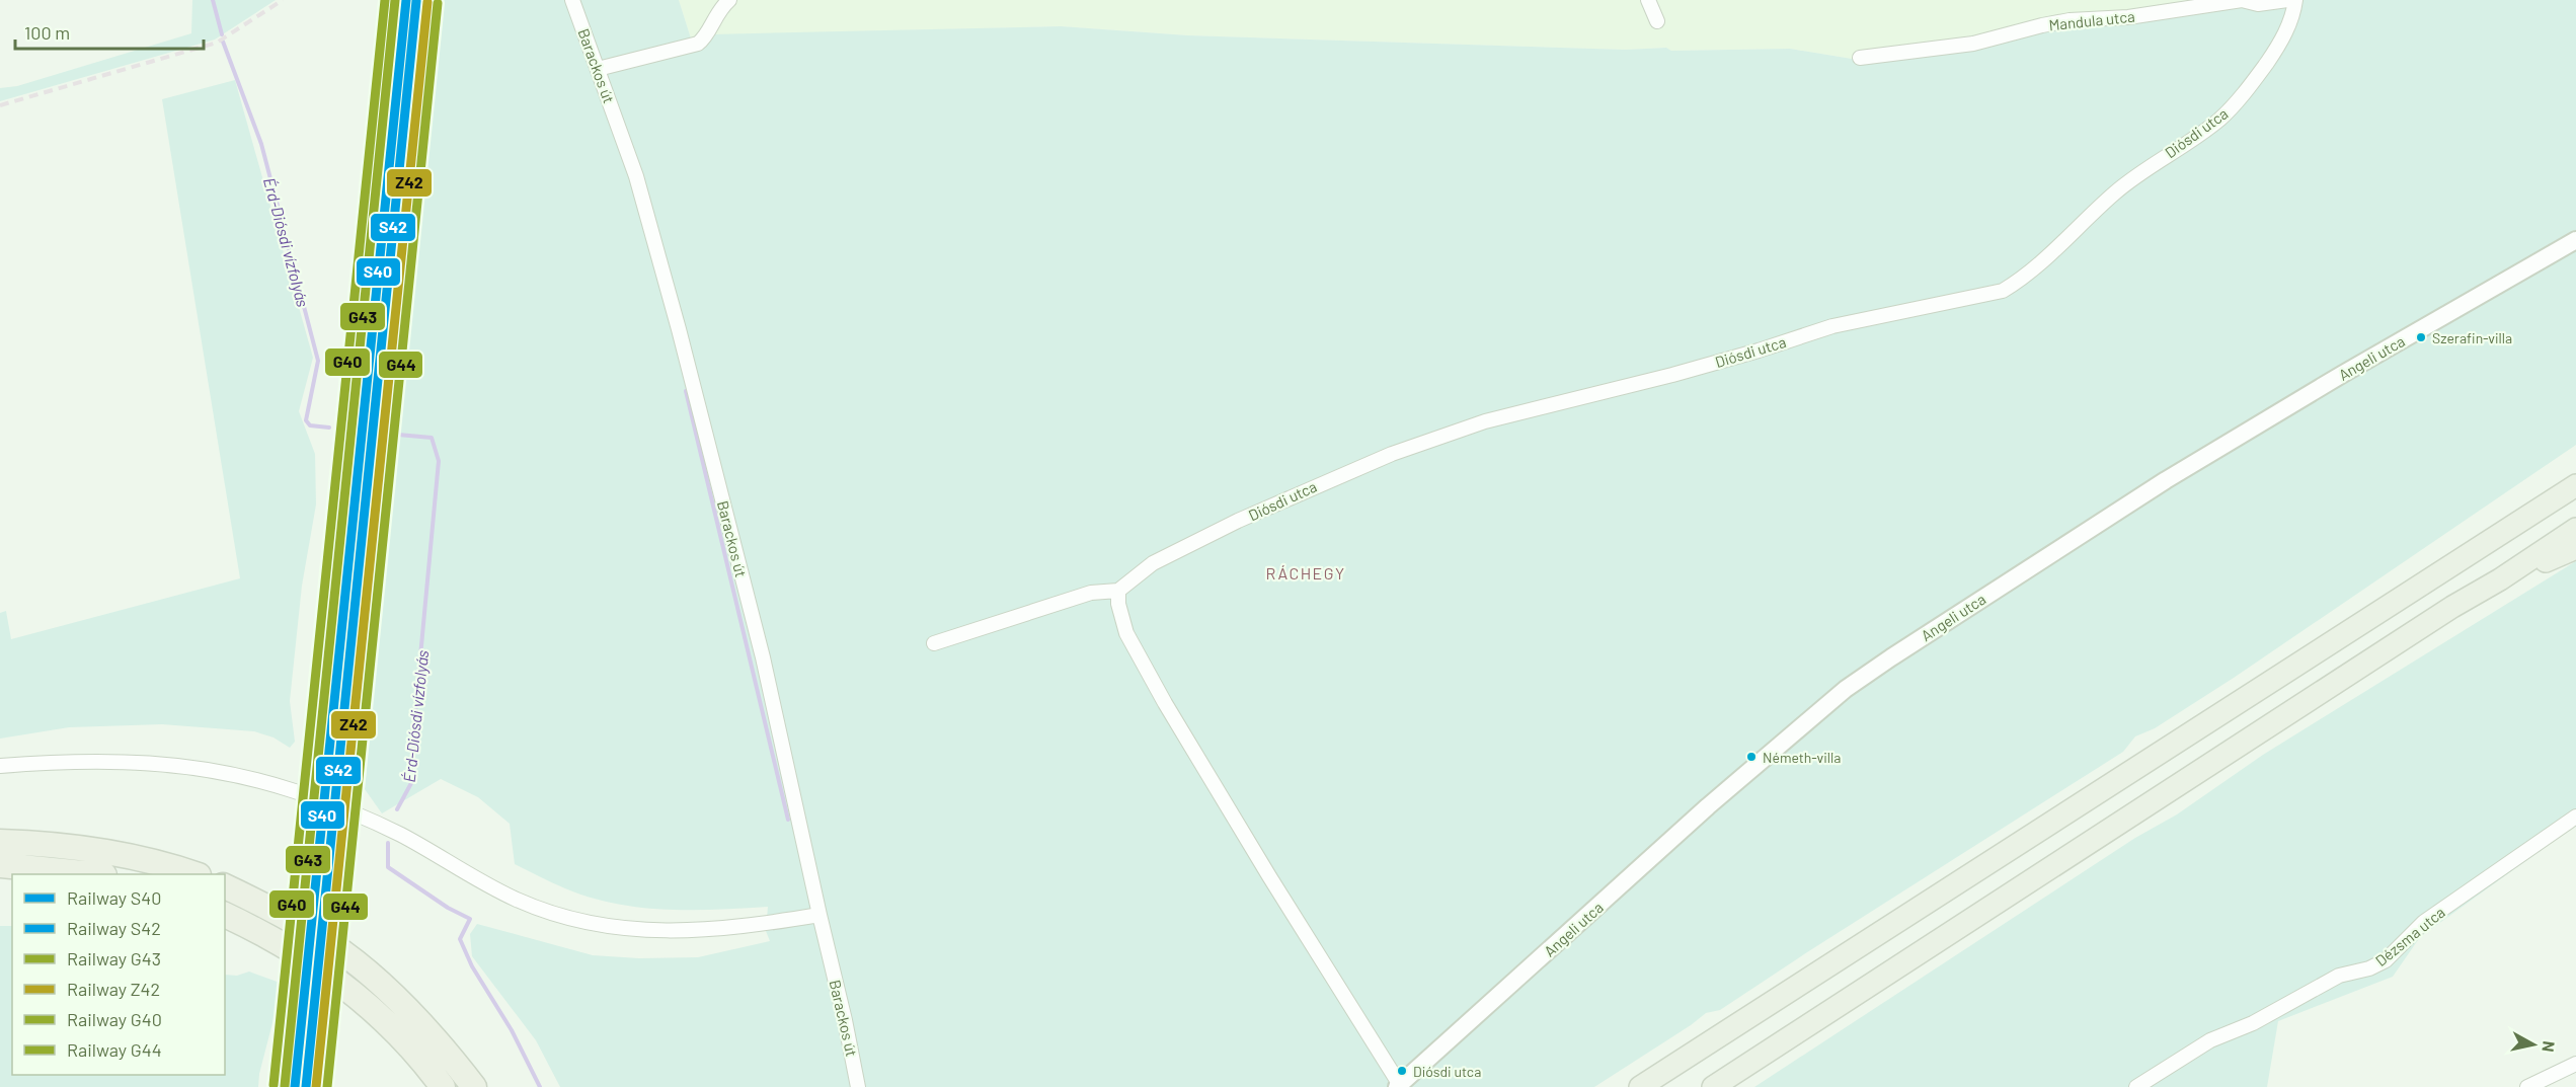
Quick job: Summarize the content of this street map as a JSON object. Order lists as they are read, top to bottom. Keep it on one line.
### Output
{"streets":{"street":["Mandula utca","Barackos út","Diósdi utca","Angeli utca","Dézsma utca"]},"districts":["RÁCHEGY"],"water":["Érd-Diósdi vízfolyás"],"places":["Szerafin-villa","Németh-villa","Diósdi utca"],"lines":["rail line S40","rail line G43","rail line G40","rail line S42","rail line Z42","rail line G44"],"legend":["Railway S40","Railway S42","Railway G43","Railway Z42","Railway G40","Railway G44"],"scale_bar":"100 m","north":"right"}
